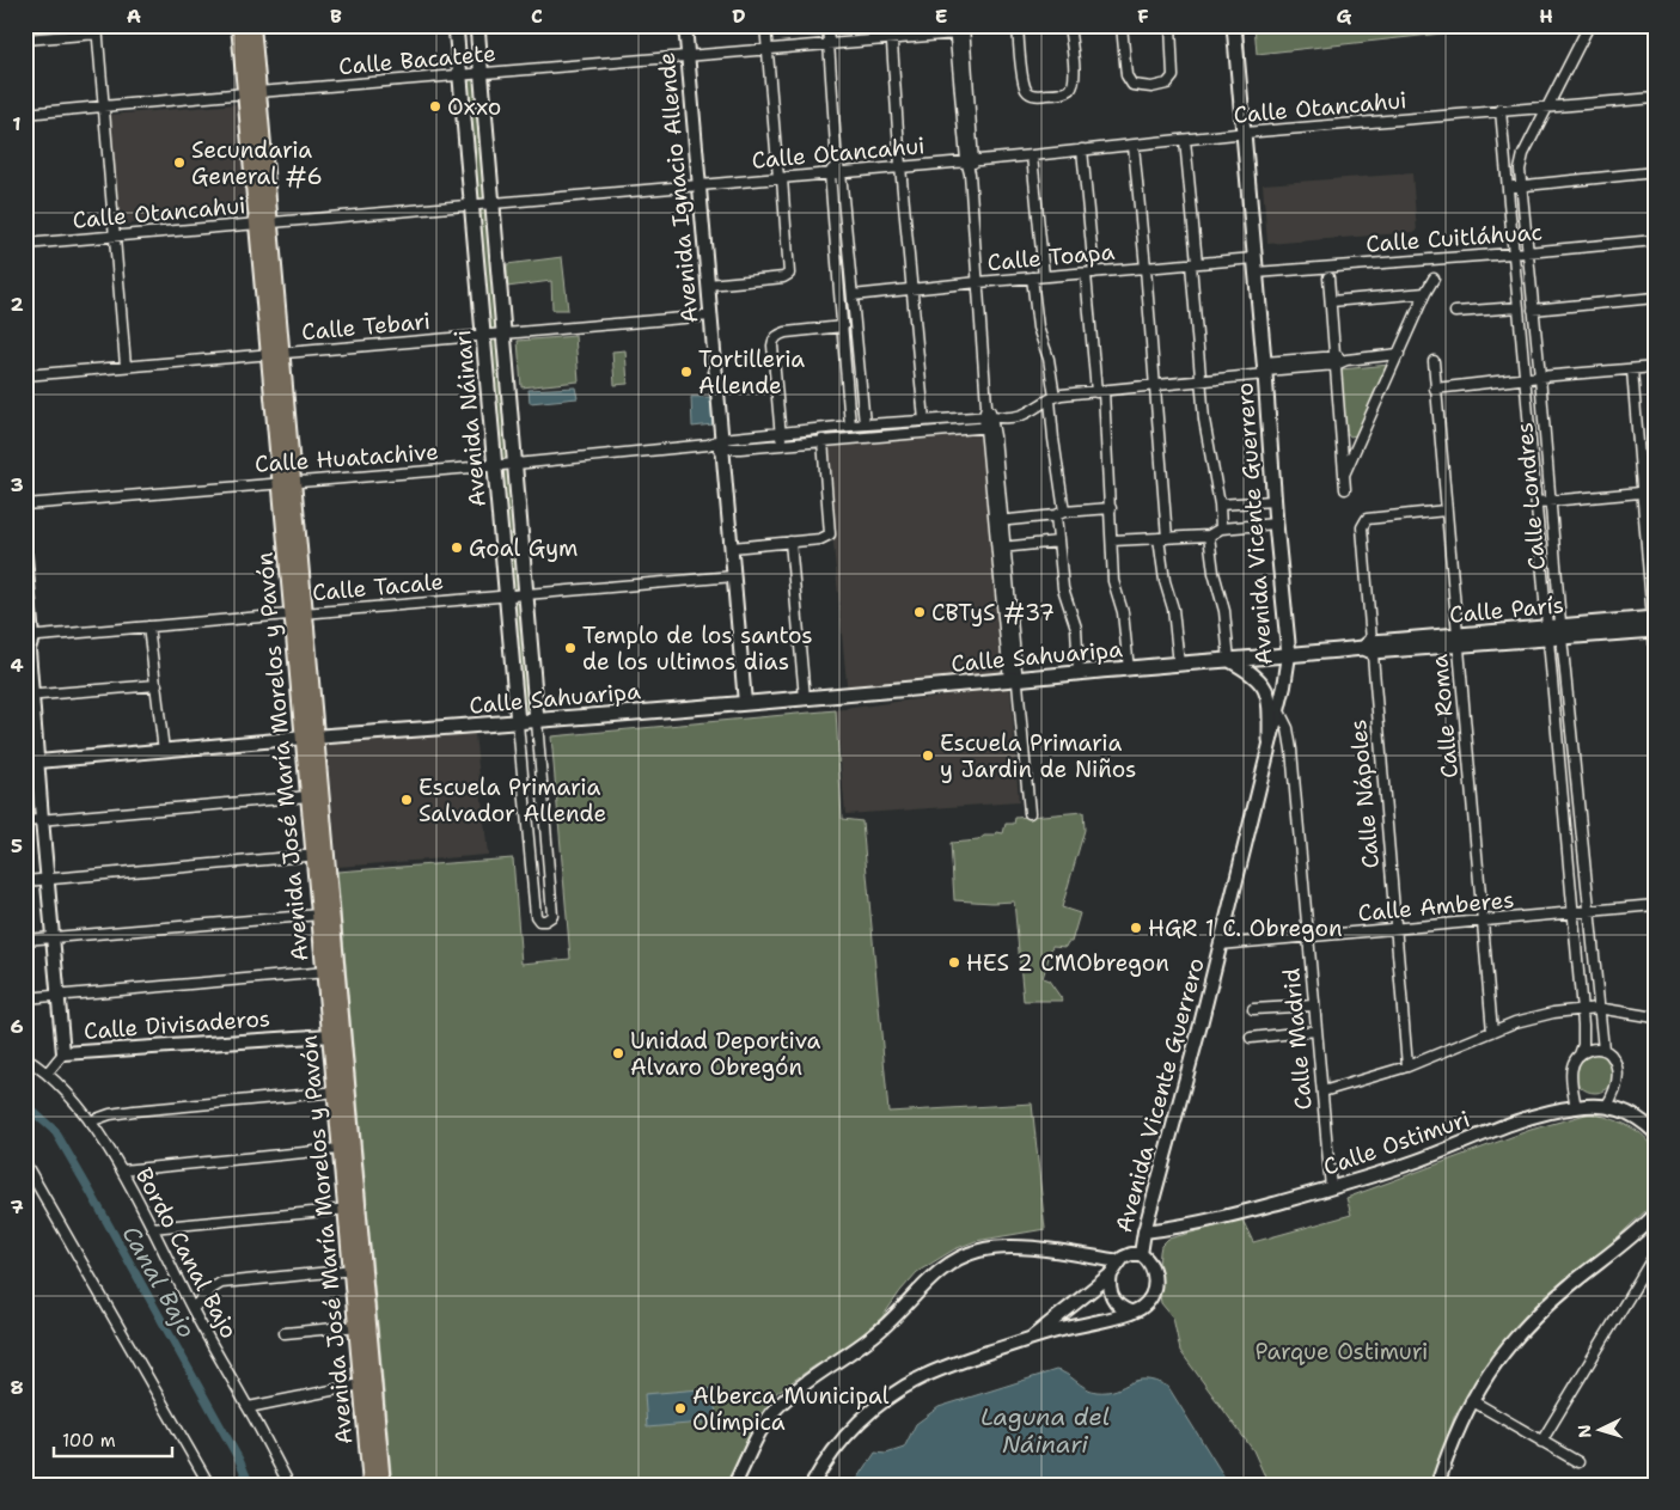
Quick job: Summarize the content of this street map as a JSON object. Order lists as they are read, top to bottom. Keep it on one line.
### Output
{"streets":{"main road":["Avenida Náinari","Avenida Vicente Guerrero","Calle París","Calle Sahuaripa","Avenida José María Morelos y Pavón"],"street":["Calle Bacatete","Calle Otancahui","Avenida Ignacio Allende","Calle Cuitláhuac","Calle Toapa","Calle Tebari","Calle Huatachive","Calle Londres","Calle Tacale","Calle Roma","Calle Nápoles","Calle Amberes","Calle Divisaderos","Calle Madrid","Calle Ostimuri","Bordo Canal Bajo"]},"crossings":[["Calle Bacatete","Avenida Ignacio Allende"],["Calle Bacatete","Avenida Náinari"],["Calle Bacatete","Avenida José María Morelos y Pavón"],["Calle Otancahui","Avenida Ignacio Allende"],["Calle Otancahui","Avenida Náinari"],["Calle Otancahui","Calle Londres"],["Calle Otancahui","Avenida Vicente Guerrero"],["Calle Otancahui","Avenida José María Morelos y Pavón"],["Avenida Ignacio Allende","Calle Tebari"],["Avenida Ignacio Allende","Calle Huatachive"],["Avenida Ignacio Allende","Calle Tacale"],["Avenida Ignacio Allende","Calle Sahuaripa"],["Calle Cuitláhuac","Calle Londres"],["Calle Cuitláhuac","Avenida Vicente Guerrero"],["Calle Toapa","Avenida Vicente Guerrero"],["Calle Tebari","Avenida Náinari"],["Calle Tebari","Avenida José María Morelos y Pavón"],["Avenida Náinari","Calle Huatachive"],["Avenida Náinari","Calle Tacale"],["Avenida Náinari","Calle Sahuaripa"],["Calle Huatachive","Avenida José María Morelos y Pavón"],["Calle Londres","Calle París"],["Calle Londres","Calle Amberes"],["Calle Londres","Calle Ostimuri"],["Avenida Vicente Guerrero","Calle París"],["Avenida Vicente Guerrero","Calle Sahuaripa"],["Avenida Vicente Guerrero","Calle Amberes"],["Avenida Vicente Guerrero","Calle Madrid"],["Avenida Vicente Guerrero","Calle Ostimuri"],["Calle Tacale","Avenida José María Morelos y Pavón"],["Calle París","Calle Sahuaripa"],["Calle París","Calle Roma"],["Calle París","Calle Nápoles"],["Calle Sahuaripa","Avenida José María Morelos y Pavón"],["Calle Roma","Calle Nápoles"],["Calle Roma","Calle Amberes"],["Avenida José María Morelos y Pavón","Calle Divisaderos"],["Calle Nápoles","Calle Amberes"],["Calle Amberes","Calle Madrid"],["Calle Madrid","Calle Ostimuri"]],"water":["Canal Bajo","Laguna del Náinari"],"parks":["Parque Ostimuri"],"places":["Oxxo","Secundaria General #6","Tortilleria Allende","Goal Gym","CBTyS #37","Templo de los santos de los ultimos dias","Escuela Primaria y Jardin de Niños","Escuela Primaria Salvador Allende","HGR 1 C. Obregon","HES 2 CMObregon","Unidad Deportiva Alvaro Obregón","Alberca Municipal Olímpica"],"scale_bar":"100 m","north":"left","grid":{"columns":["A","B","C","D","E","F","G","H"],"rows":["1","2","3","4","5","6","7","8"]}}
